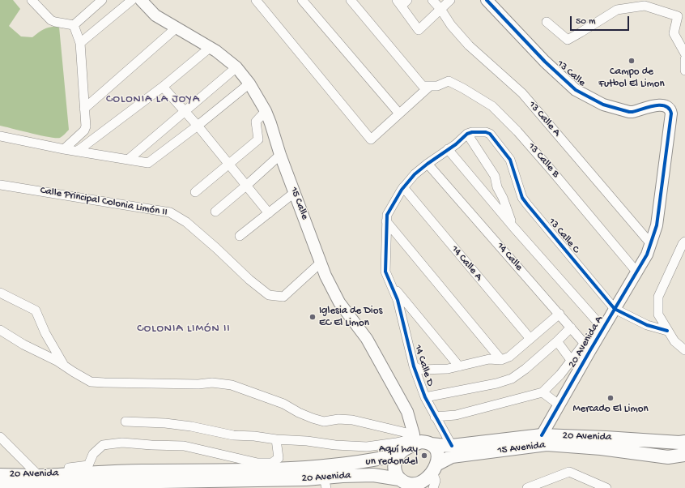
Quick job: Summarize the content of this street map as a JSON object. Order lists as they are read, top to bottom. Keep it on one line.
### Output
{"streets":{"main road":["20 Avenida","15 Avenida"],"street":["13 Calle","13 Calle A","13 Calle B","Calle Principal Colonia Limón II","15 Calle","13 Calle C","14 Calle","14 Calle A","20 Avenida A","14 Calle D"]},"crossings":[["13 Calle","20 Avenida A"],["13 Calle A","20 Avenida A"],["13 Calle B","20 Avenida A"],["Calle Principal Colonia Limón II","15 Calle"],["15 Calle","20 Avenida"],["15 Calle","15 Avenida"],["13 Calle C","20 Avenida A"],["14 Calle","20 Avenida A"],["20 Avenida A","20 Avenida"],["14 Calle D","20 Avenida"],["20 Avenida","15 Avenida"]],"districts":["COLONIA LA JOYA","COLONIA LIMÓN II"],"places":["Campo de Futbol El Limon","Iglesia de Dios EC El Limon","Mercado El Limon","Aquí hay un redondel"],"scale_bar":"50 m"}
